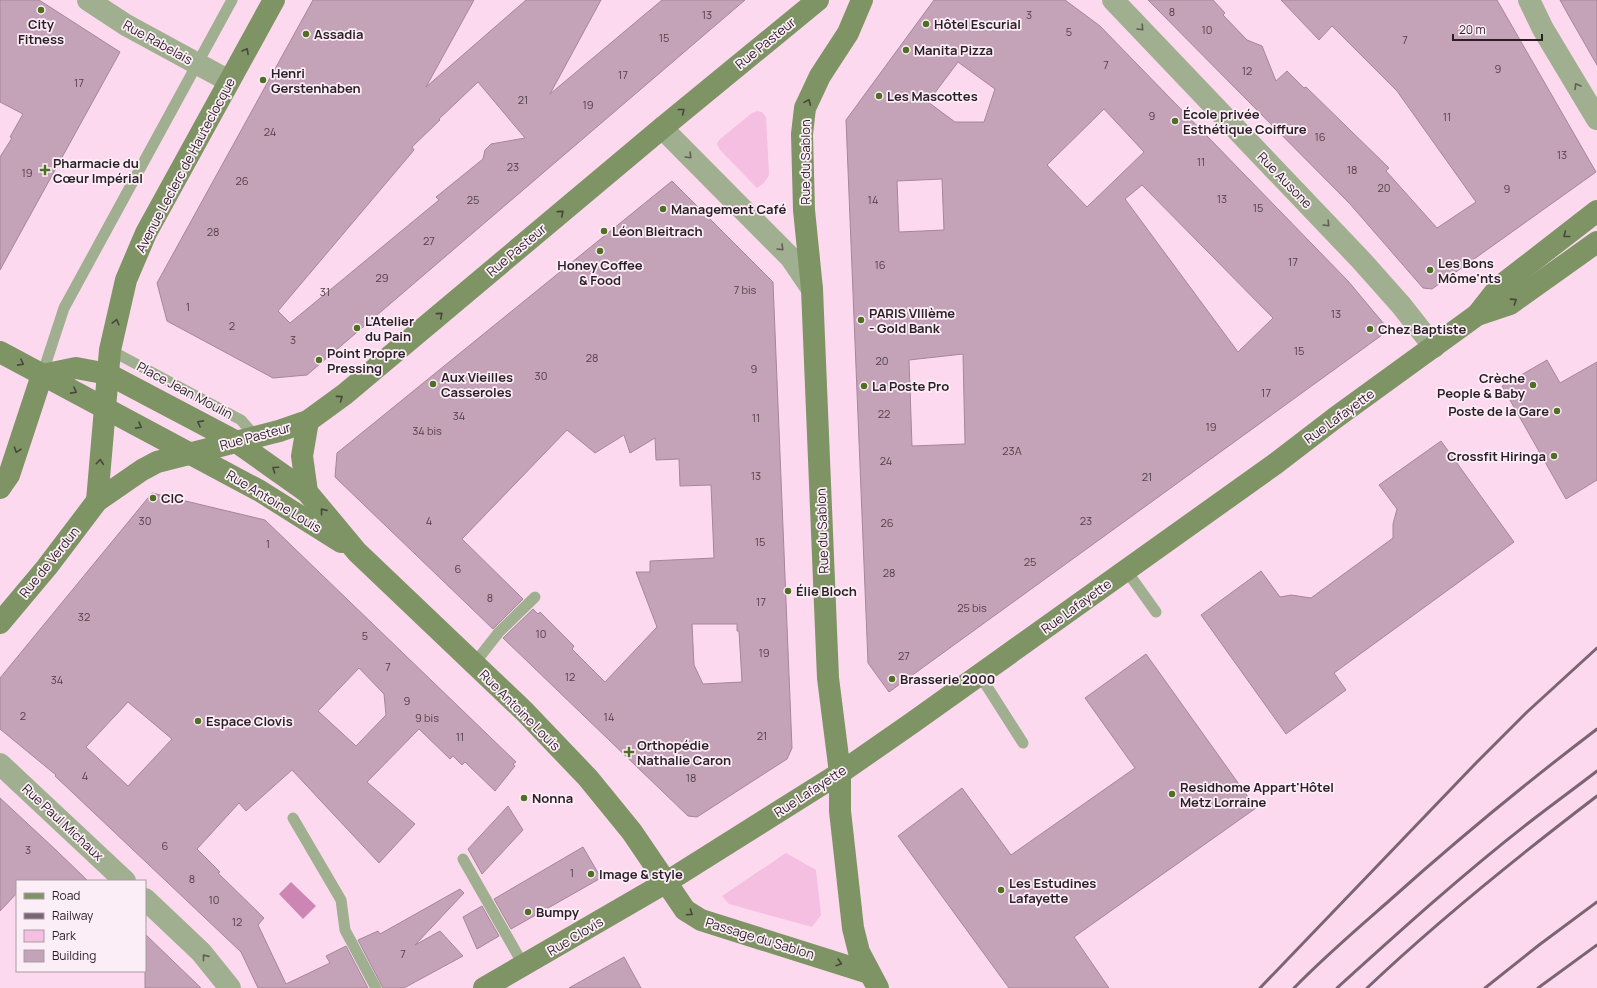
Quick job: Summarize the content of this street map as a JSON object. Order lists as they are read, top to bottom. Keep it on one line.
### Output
{"streets":{"main road":["Rue Pasteur","Rue du Sablon","Avenue Leclerc de Hauteclocque","Rue Lafayette","Rue Antoine Louis","Rue de Verdun","Rue Clovis","Passage du Sablon"],"street":["Rue Rabelais","Rue Ausone","Rue Paul Michaux"],"lane":["Place Jean Moulin"]},"crossings":[["Rue Rabelais","Avenue Leclerc de Hauteclocque"],["Rue Pasteur","Place Jean Moulin"],["Rue Pasteur","Rue Antoine Louis"],["Rue Pasteur","Rue de Verdun"],["Rue du Sablon","Rue Lafayette"],["Rue du Sablon","Passage du Sablon"],["Avenue Leclerc de Hauteclocque","Place Jean Moulin"],["Rue Ausone","Rue Lafayette"],["Rue Lafayette","Rue Antoine Louis"],["Rue Lafayette","Rue Clovis"],["Rue Lafayette","Passage du Sablon"],["Rue Antoine Louis","Rue de Verdun"],["Rue Antoine Louis","Rue Clovis"],["Rue Antoine Louis","Passage du Sablon"],["Rue Clovis","Passage du Sablon"]],"one_way":["Rue Pasteur","Rue du Sablon","Avenue Leclerc de Hauteclocque","Rue Ausone","Passage du Sablon"],"places":{"other":["City Fitness","Hôtel Escurial","Assadia","Manita Pizza","Henri Gerstenhaben","Les Mascottes","École privée Esthétique Coiffure","Management Café","Léon Bleitrach","Honey Coffee & Food","Les Bons Môme'nts","PARIS VIIIème - Gold Bank","L'Atelier du Pain","Chez Baptiste","Point Propre Pressing","Aux Vieilles Casseroles","Crèche People & Baby","La Poste Pro","Poste de la Gare","Crossfit Hiringa","CIC","Élie Bloch","Brasserie 2000","Espace Clovis","Residhome Appart'Hôtel Metz Lorraine","Nonna","Image & style","Les Estudines Lafayette","Bumpy"],"health":["Pharmacie du Cœur Impérial","Orthopédie Nathalie Caron"]},"house_numbers":["8","13","3","10","5","15","7","7","9","12","17","17","21","19","9","11","24","16","13","11","23","18","19","26","20","9","13","25","14","15","28","27","17","16","29","7 bis","31","1","13","2","3","15","28","20","9","30","17","22","34","11","19","34 bis","23A","24","13","21","30","4","23","26","15","1","25","6","28","8","17","25 bis","32","10","5","19","27","7","12","34","9","2","14","9 bis","21","11","4","18","6","3","1","8","10","12","7"],"legend":["Road","Railway","Park","Building"],"scale_bar":"20 m"}
